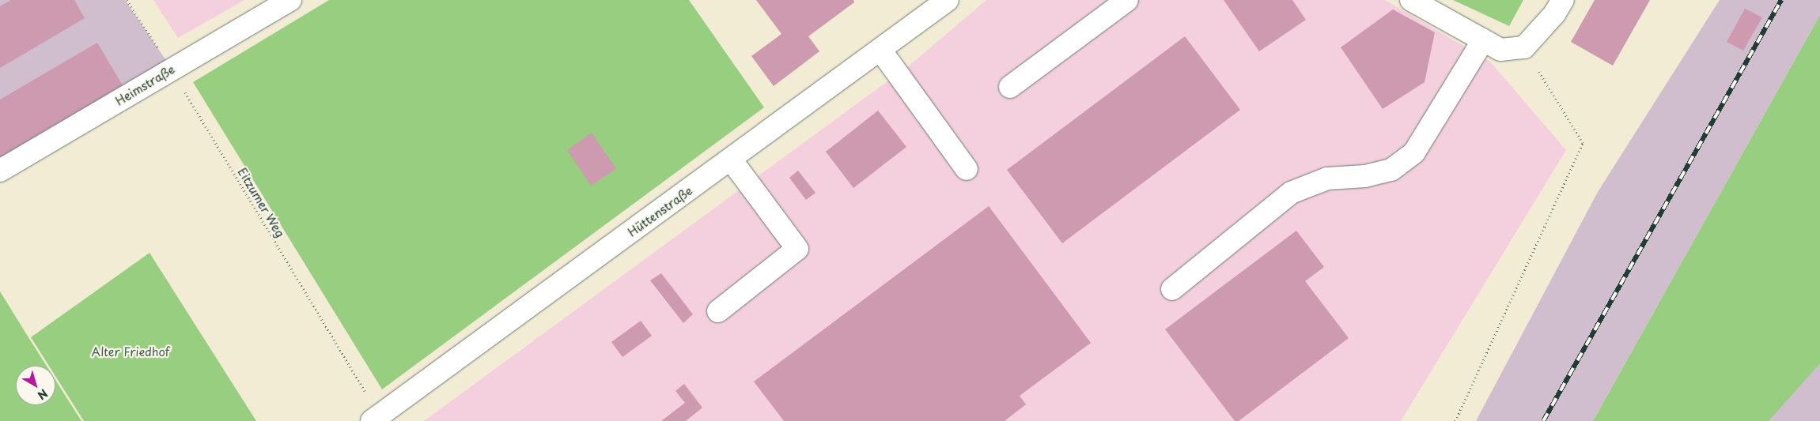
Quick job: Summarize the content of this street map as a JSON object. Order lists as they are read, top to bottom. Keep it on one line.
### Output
{"streets":{"street":["Heimstraße","Hüttenstraße"],"path":["Eitzumer Weg"]},"crossings":[["Heimstraße","Eitzumer Weg"],["Eitzumer Weg","Hüttenstraße"]],"parks":["Alter Friedhof"],"north":"bottom right"}
